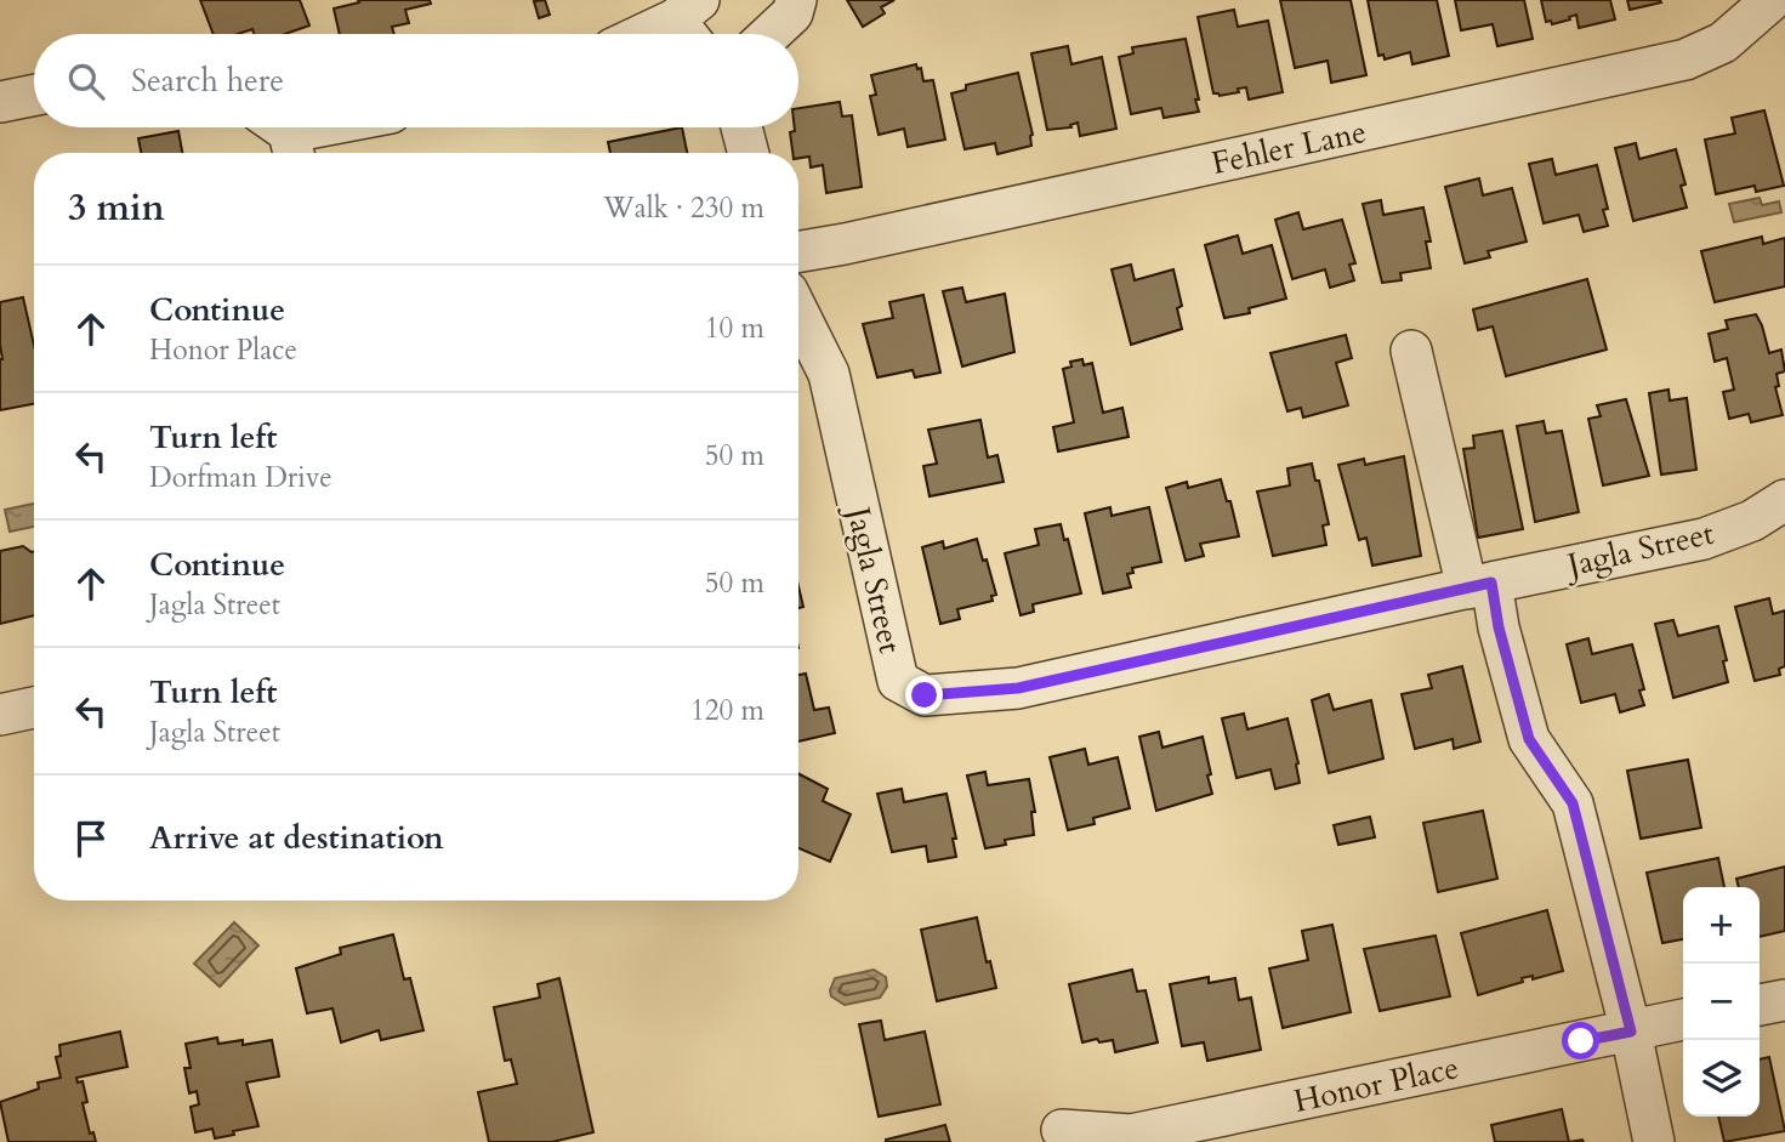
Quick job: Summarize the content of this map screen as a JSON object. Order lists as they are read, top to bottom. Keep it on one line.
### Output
{"streets":{"street":["Fehler Lane","Jagla Street","Honor Place"]},"page":{"search":"Search here","heading":["3 min","Walk · 230 m"],"list":[["Continue","Honor Place","10 m"],["Turn left","Dorfman Drive","50 m"],["Continue","Jagla Street","50 m"],["Turn left","Jagla Street","120 m"],"Arrive at destination"],"map_buttons":["+","−"]}}
